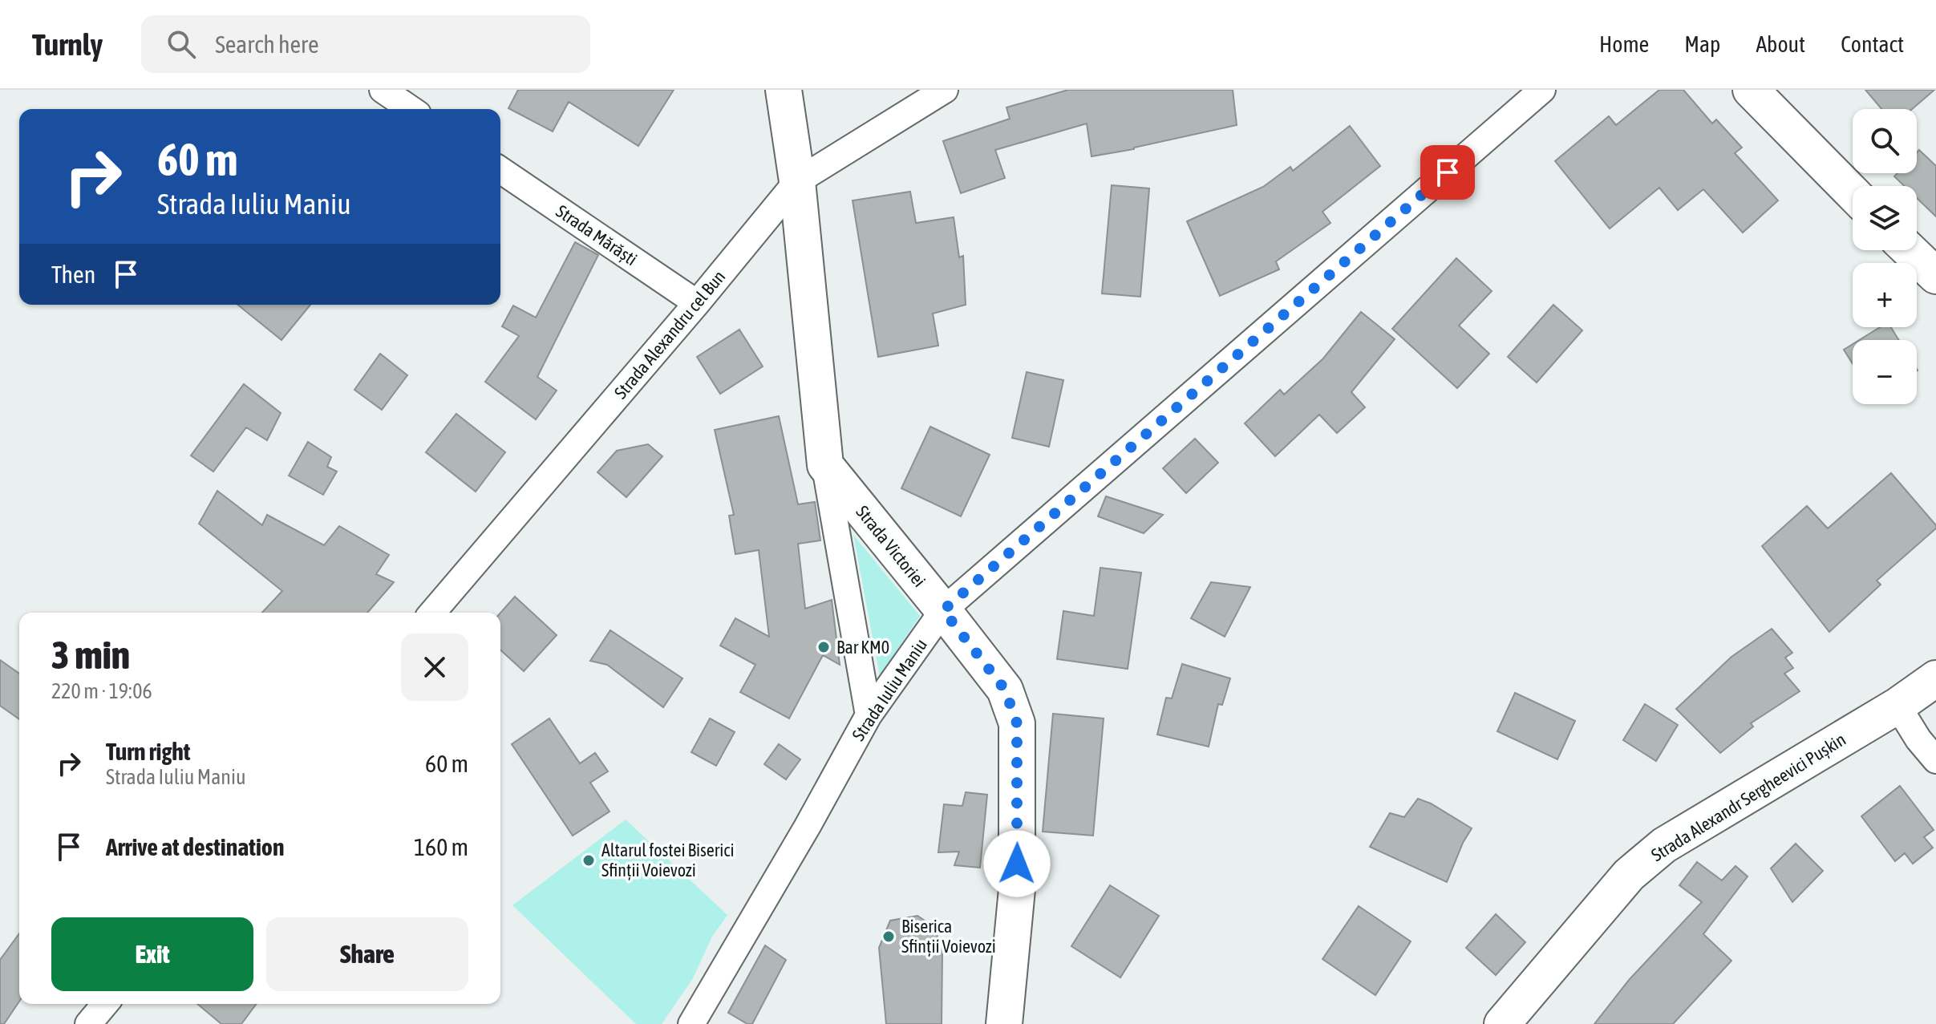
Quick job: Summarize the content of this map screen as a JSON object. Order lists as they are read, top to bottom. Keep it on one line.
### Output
{"streets":{"street":["Strada Mărăști","Strada Alexandru cel Bun","Strada Victoriei","Strada Iuliu Maniu","Strada Alexandr Sergheevici Pușkin"]},"crossings":[["Strada Mărăști","Strada Alexandru cel Bun"],["Strada Victoriei","Strada Iuliu Maniu"]],"places":["Bar KM0","Altarul fostei Biserici Sfinții Voievozi","Biserica Sfinții Voievozi"],"page":{"header":"Turnly","search":"Search here","nav":["Home","Map","About","Contact"],"map_buttons":["+","−"],"turn":["60 m","Strada Iuliu Maniu"],"then":"Then","heading":["3 min","220 m · 19:06"],"list":[{"name":"Turn right","note":"Strada Iuliu Maniu","value":"60 m"},{"name":"Arrive at destination","value":"160 m"}],"buttons":["Exit","Share"]}}
